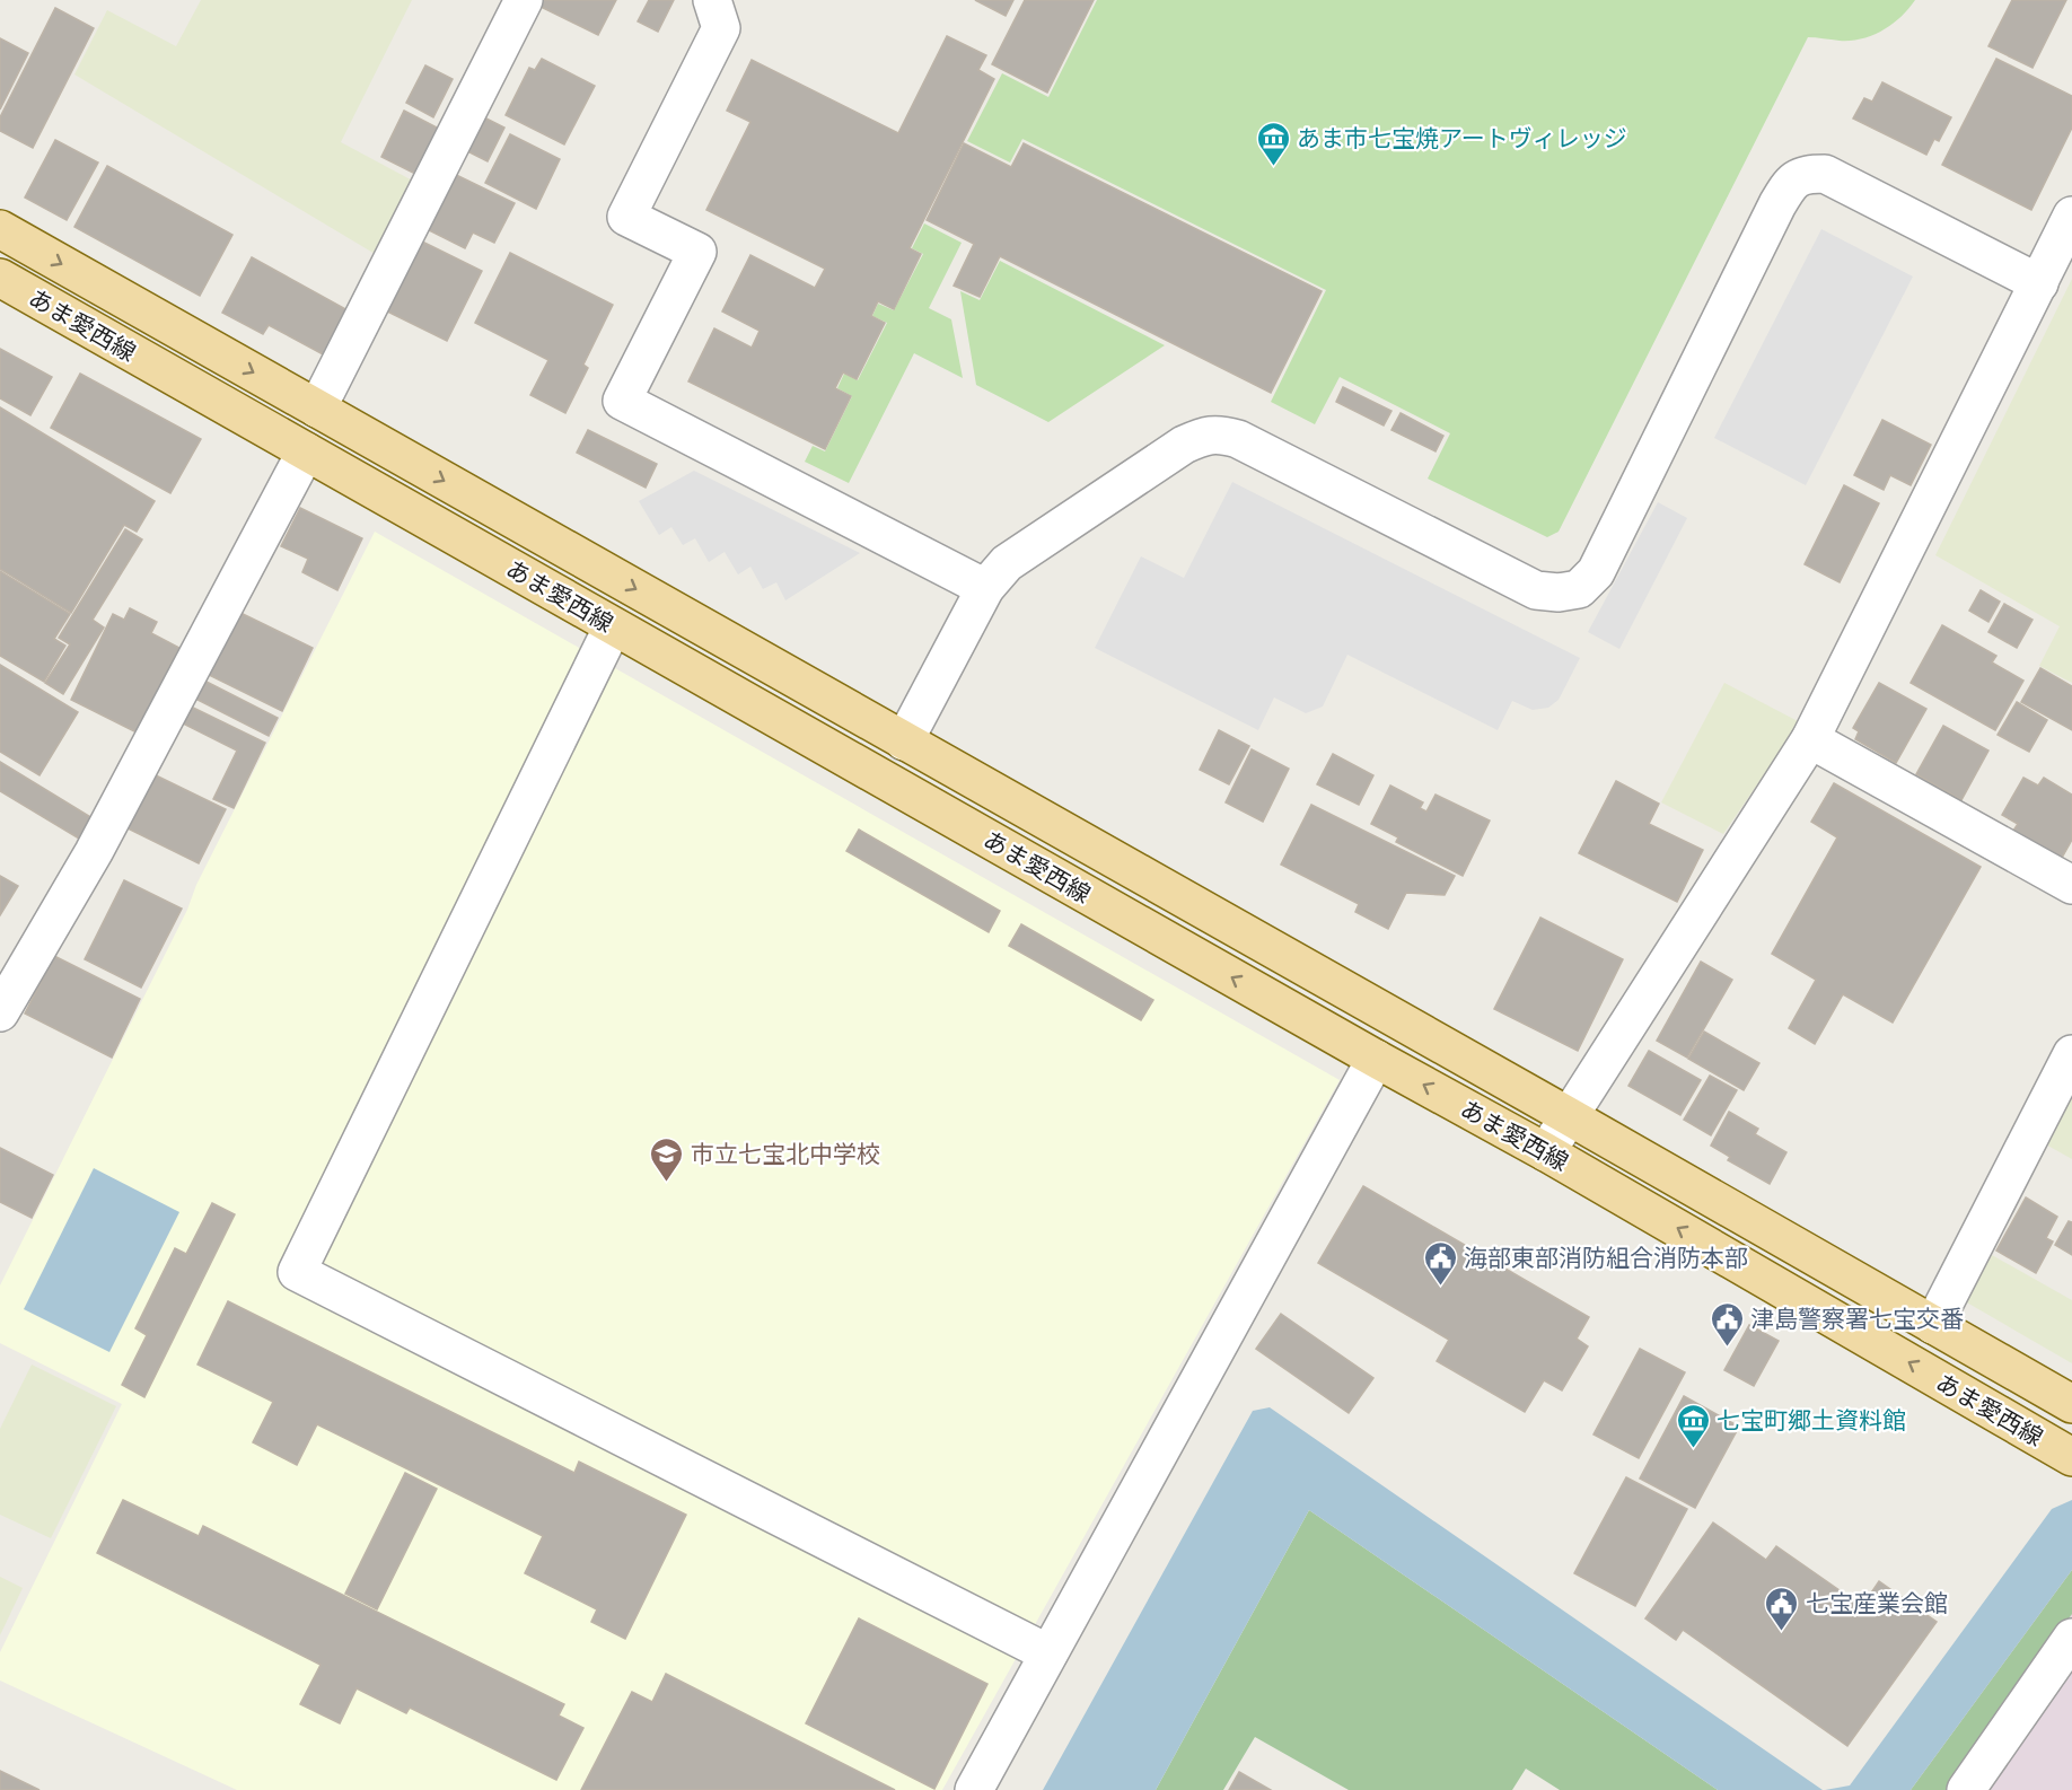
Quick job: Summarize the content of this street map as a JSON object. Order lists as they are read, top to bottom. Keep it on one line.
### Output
{"streets":{"main road":["あま愛西線"]},"places":{"museum":["あま市七宝焼アートヴィレッジ","七宝町郷土資料館"],"school or university":["市立七宝北中学校"],"public building":["海部東部消防組合消防本部","津島警察署七宝交番","七宝産業会館"]}}
